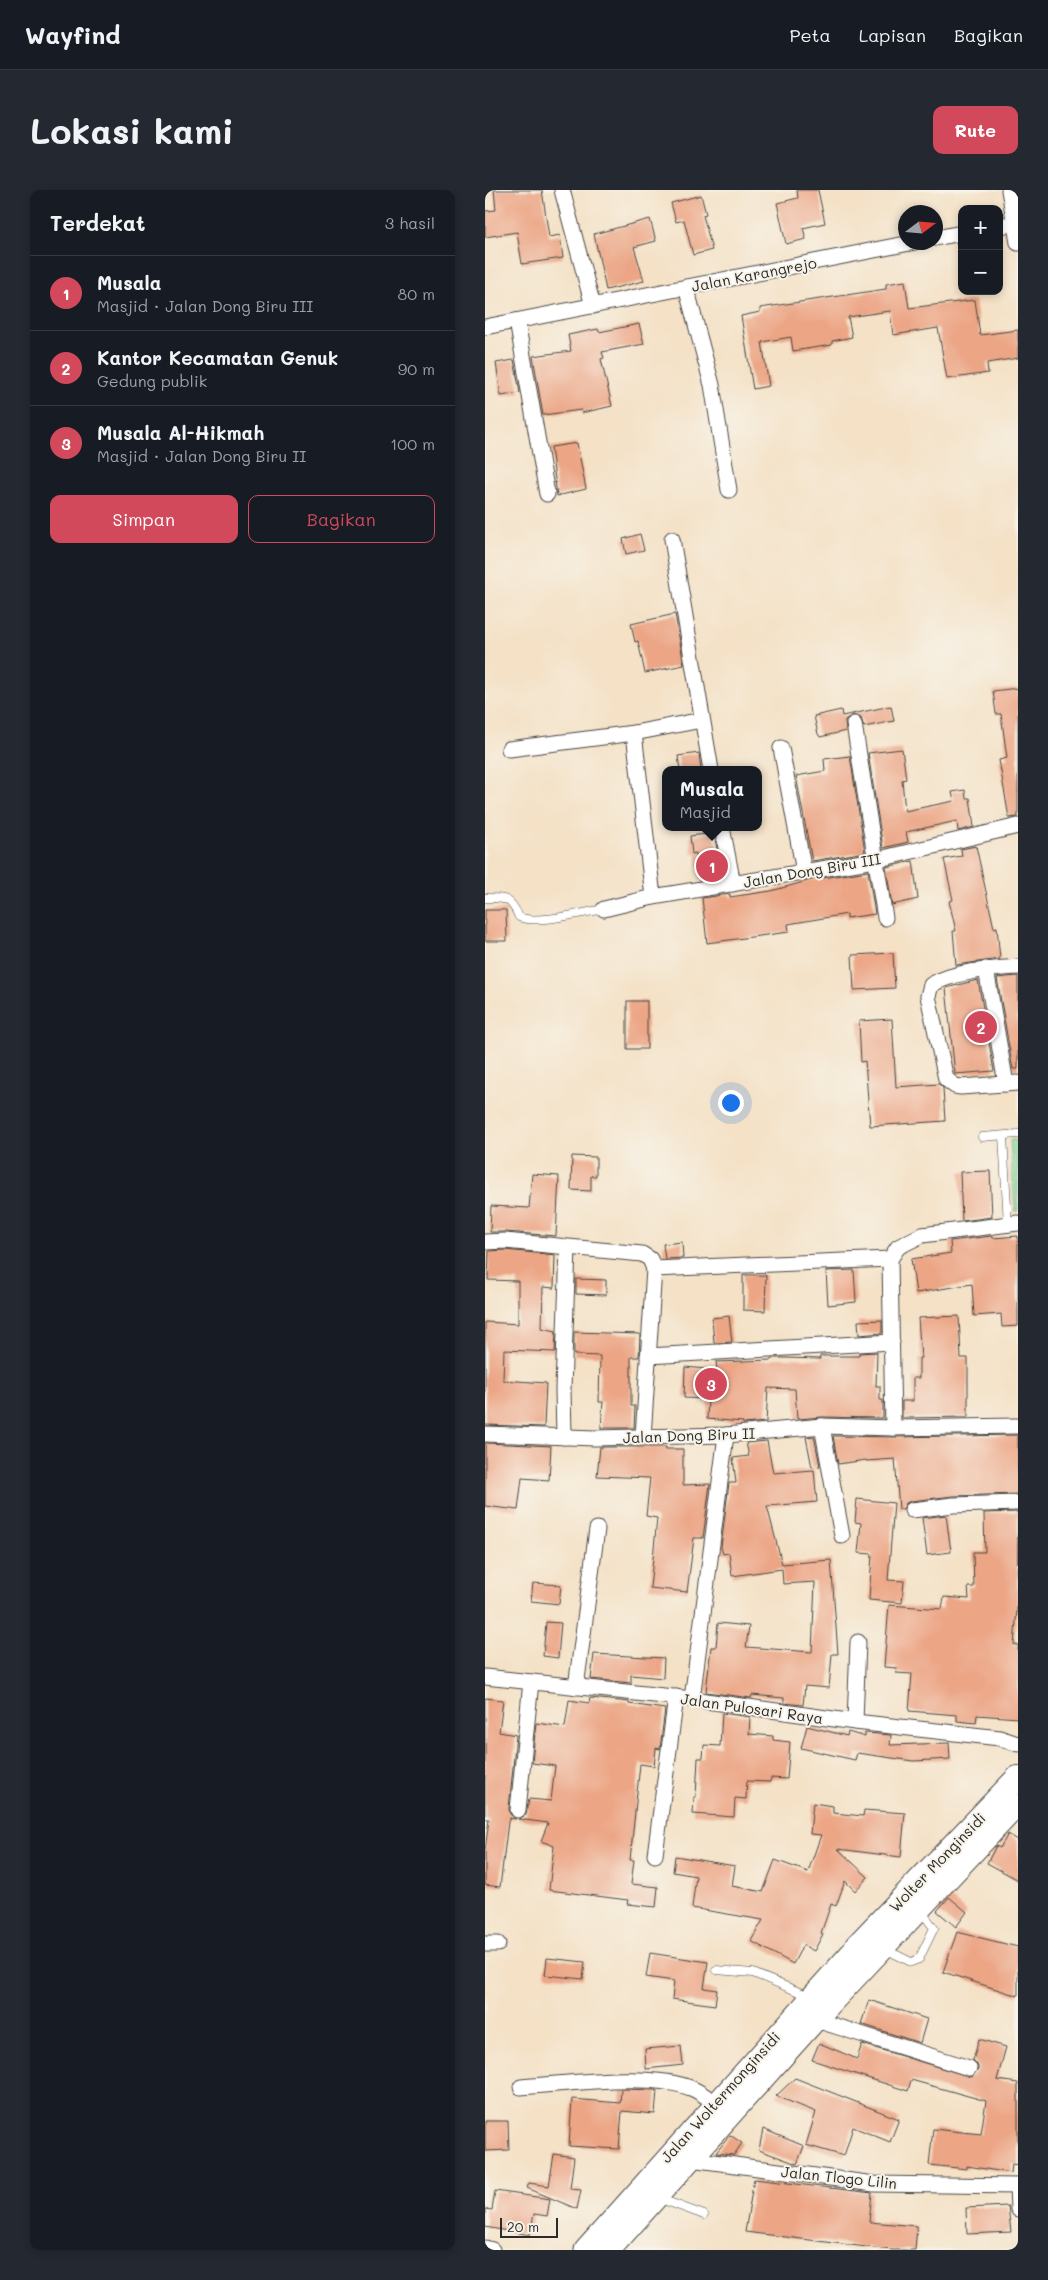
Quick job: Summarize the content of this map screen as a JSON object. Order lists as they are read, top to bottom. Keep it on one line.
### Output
{"streets":{"main road":["Wolter Monginsidi","Jalan Woltermonginsidi"],"street":["Jalan Karangrejo","Jalan Dong Biru III","Jalan Dong Biru II","Jalan Pulosari Raya","Jalan Tlogo Lilin"]},"crossings":[["Wolter Monginsidi","Jalan Woltermonginsidi"],["Jalan Woltermonginsidi","Jalan Tlogo Lilin"]],"scale_bar":"20 m","north":"right","page":{"header":"Wayfind","nav":["Peta","Lapisan","Bagikan"],"buttons":["Rute",["Simpan","Bagikan"]],"title":"Lokasi kami","heading":["Terdekat","3 hasil"],"map_buttons":["+","−"],"list":[{"mark":"1","name":"Musala","note":"Masjid · Jalan Dong Biru III","value":"80 m"},{"mark":"2","name":"Kantor Kecamatan Genuk","note":"Gedung publik","value":"90 m"},{"mark":"3","name":"Musala Al-Hikmah","note":"Masjid · Jalan Dong Biru II","value":"100 m"}],"popup":["Musala","Masjid"],"pins":["1","2","3"],"scale":"20 m"}}
